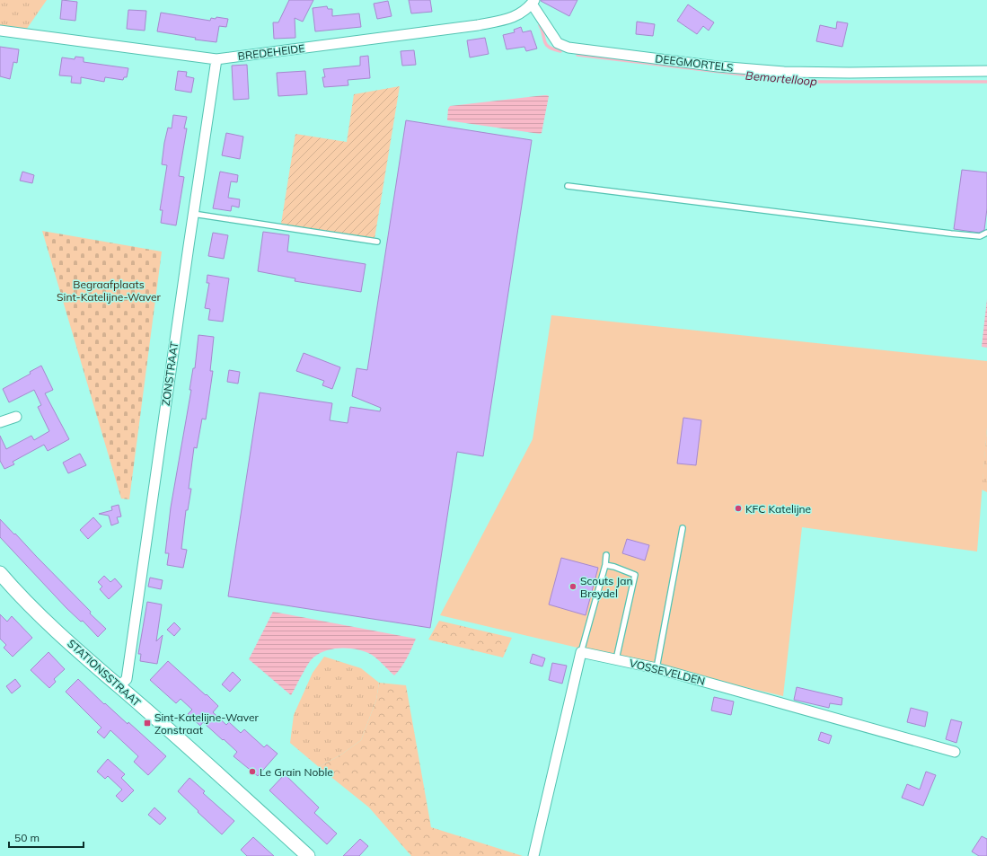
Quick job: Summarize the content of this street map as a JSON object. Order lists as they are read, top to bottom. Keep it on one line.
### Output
{"streets":{"street":["BREDEHEIDE","DEEGMORTELS","ZONSTRAAT","VOSSEVELDEN","STATIONSSTRAAT"]},"crossings":[["BREDEHEIDE","DEEGMORTELS"],["BREDEHEIDE","ZONSTRAAT"],["ZONSTRAAT","STATIONSSTRAAT"]],"water":["Bemortelloop"],"parks":["Begraafplaats Sint-Katelijne-Waver"],"places":{"other":["KFC Katelijne","Scouts Jan Breydel","Le Grain Noble"],"transit":["Sint-Katelijne-Waver Zonstraat"]},"scale_bar":"50 m"}
